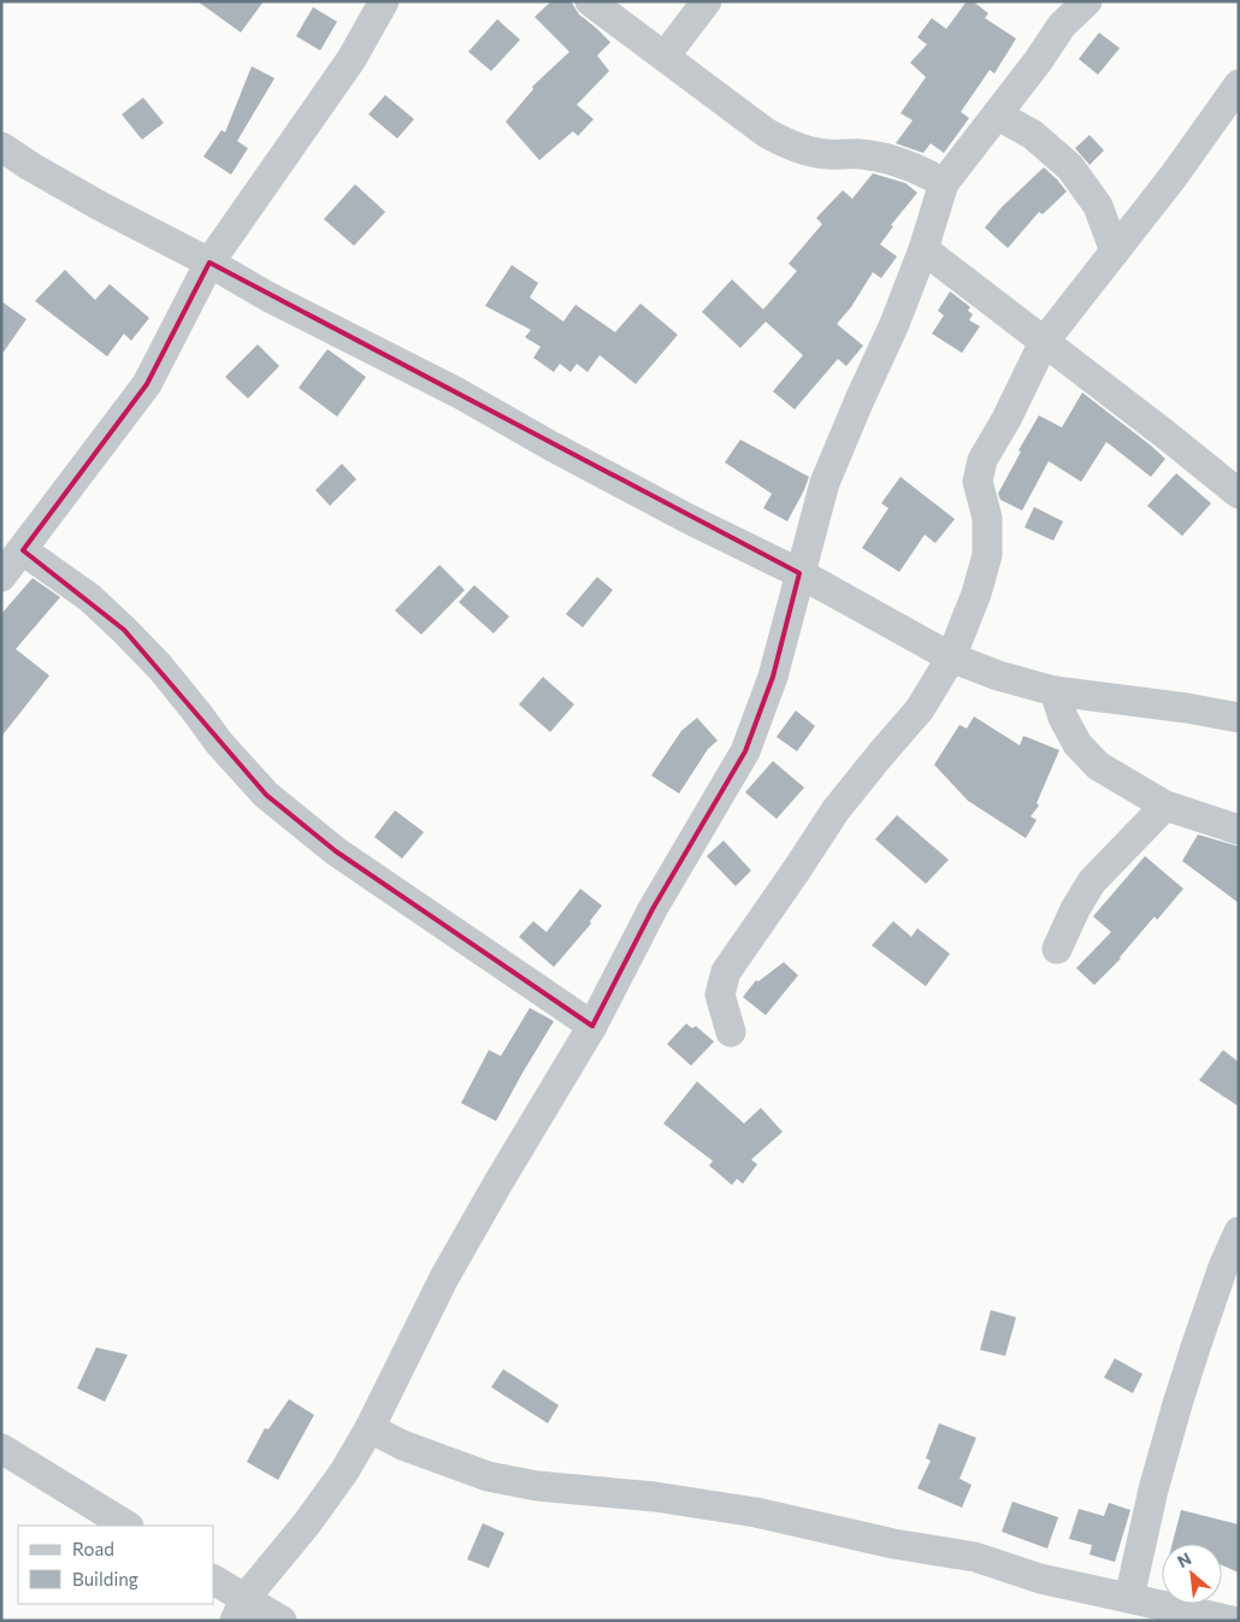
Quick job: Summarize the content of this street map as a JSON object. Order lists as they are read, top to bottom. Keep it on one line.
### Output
{"legend":["Road","Building"],"north":"top left"}
